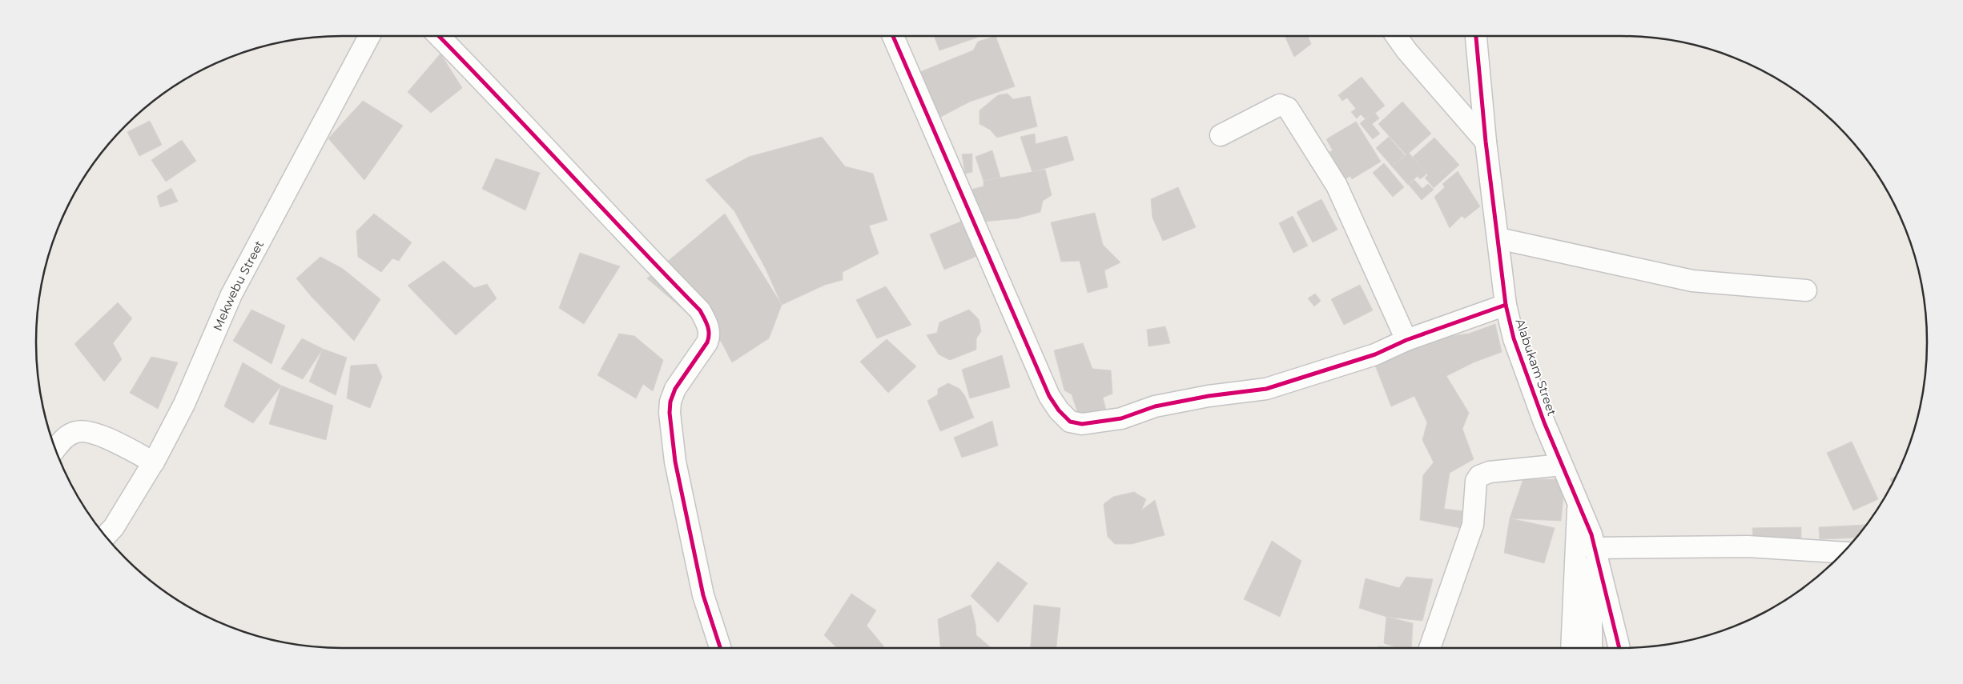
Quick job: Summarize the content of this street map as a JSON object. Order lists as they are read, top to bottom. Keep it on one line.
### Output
{"streets":{"street":["Mekwebu Street","Alabukam Street"]}}
